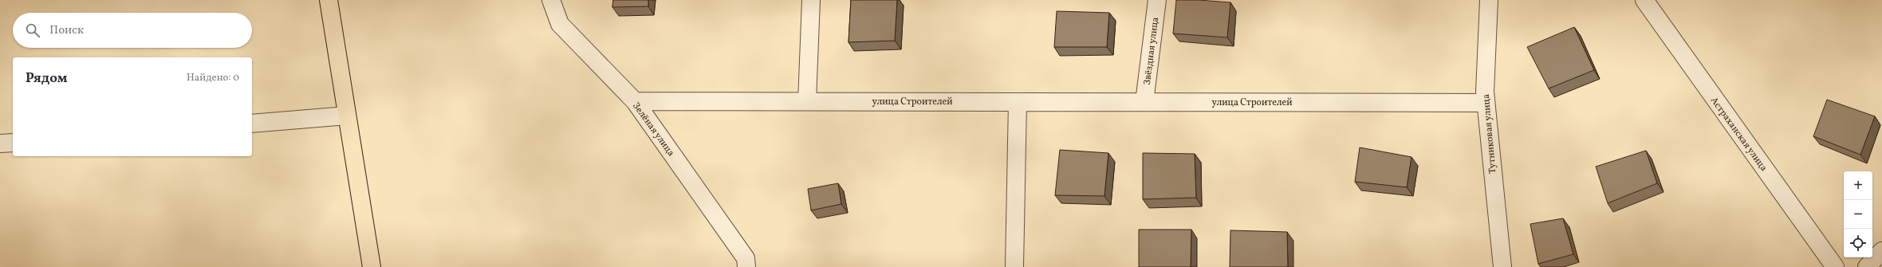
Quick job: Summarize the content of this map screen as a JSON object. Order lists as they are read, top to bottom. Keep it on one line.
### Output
{"streets":{"street":["Звёздная улица","улица Строителей","Зелёная улица","Тутниковая улица","Астраханская улица"]},"crossings":[["Звёздная улица","улица Строителей"],["улица Строителей","Зелёная улица"],["улица Строителей","Тутниковая улица"]],"page":{"search":"Поиск","heading":["Рядом","Найдено: 0"],"map_buttons":["+","−"]}}
